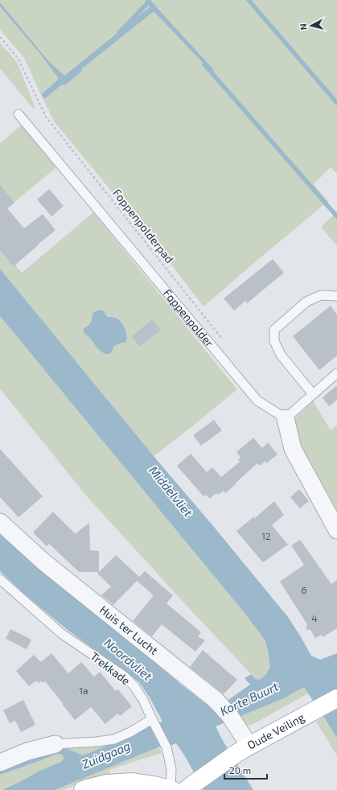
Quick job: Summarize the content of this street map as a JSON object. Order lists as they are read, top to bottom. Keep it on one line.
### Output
{"streets":{"main road":["Oude Veiling"],"street":["Huis ter Lucht"],"lane":["Foppenpolder","Trekkade"],"path":["Foppenpolderpad"]},"crossings":[["Huis ter Lucht","Oude Veiling"],["Trekkade","Oude Veiling"]],"water":["Middelvliet","Noordvliet","Korte Buurt","Zuidgaag"],"house_numbers":["12","6","4","1a"],"scale_bar":"20 m","north":"left"}
